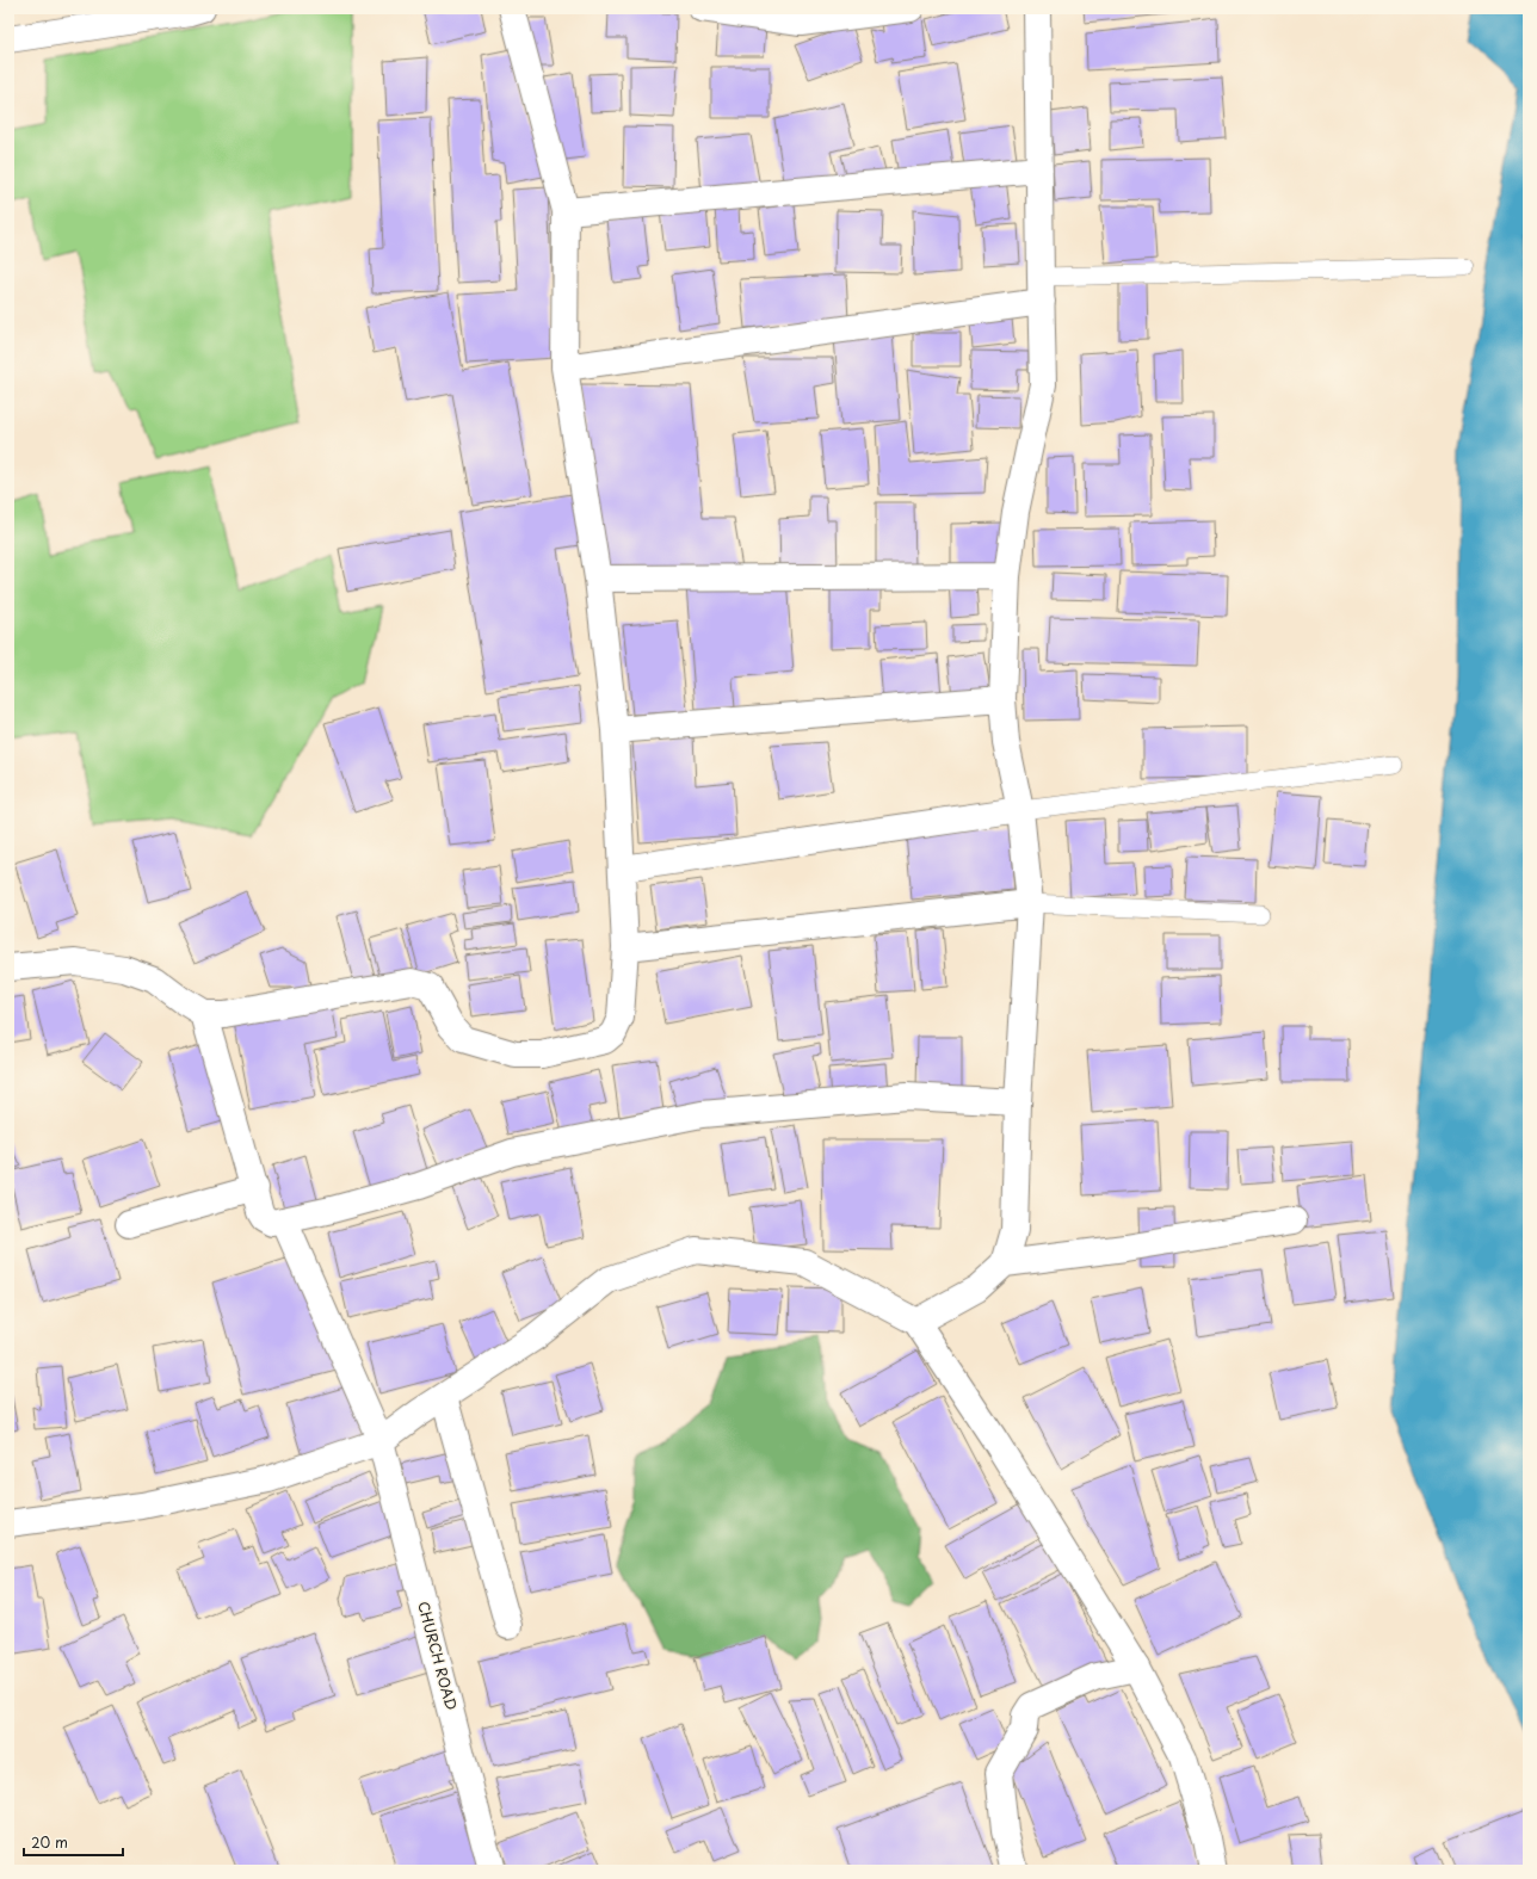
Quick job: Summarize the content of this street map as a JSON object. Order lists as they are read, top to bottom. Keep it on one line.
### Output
{"streets":{"street":["CHURCH ROAD"]},"scale_bar":"20 m"}
